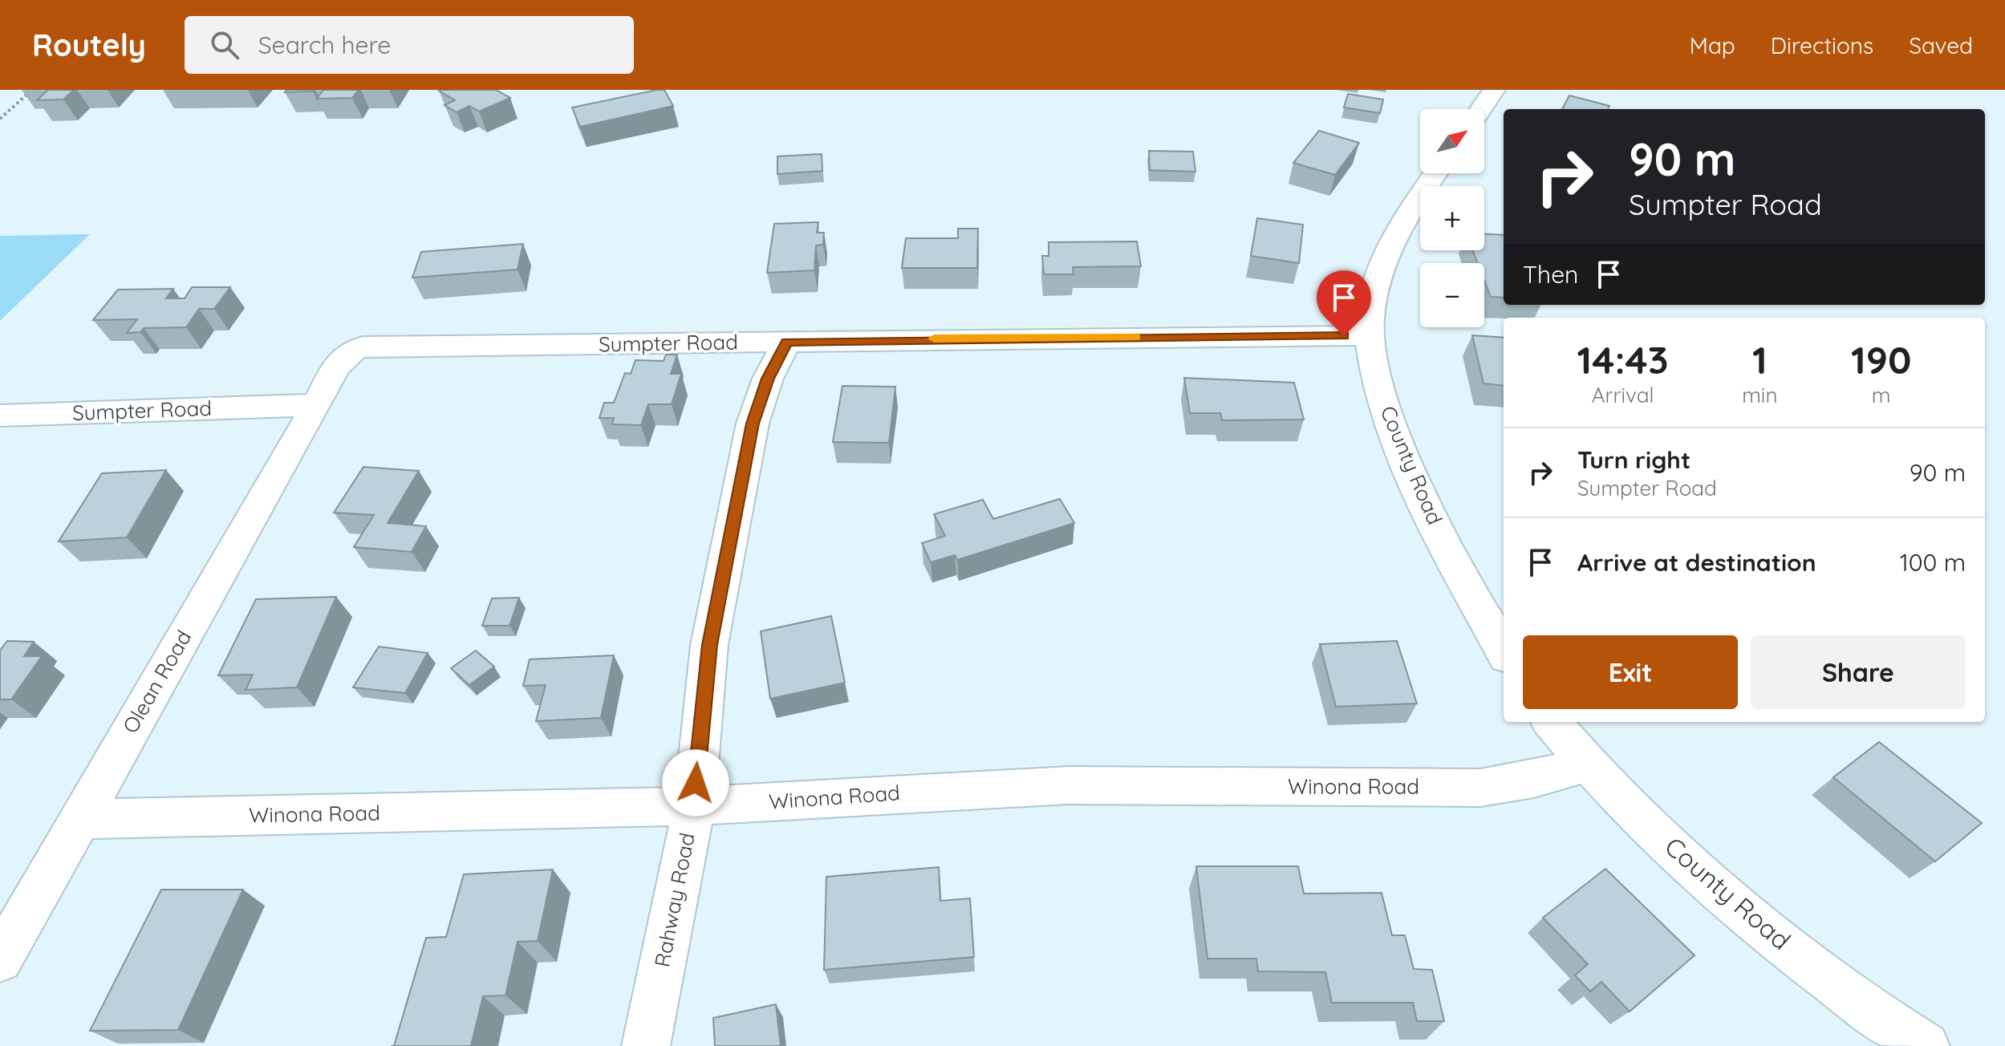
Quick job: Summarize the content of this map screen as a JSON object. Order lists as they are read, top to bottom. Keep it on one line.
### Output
{"streets":{"street":["Sumpter Road","County Road","Olean Road","Winona Road","Rahway Road"]},"crossings":[["Sumpter Road","County Road"],["Sumpter Road","Olean Road"],["Sumpter Road","Rahway Road"],["County Road","Winona Road"],["Olean Road","Winona Road"],["Winona Road","Rahway Road"]],"north":"top right","page":{"header":"Routely","search":"Search here","nav":["Map","Directions","Saved"],"map_buttons":["+","−"],"turn":["90 m","Sumpter Road"],"then":"Then","eta":["14:43","Arrival","1","min","190","m"],"list":[{"name":"Turn right","note":"Sumpter Road","value":"90 m"},{"name":"Arrive at destination","value":"100 m"}],"buttons":["Exit","Share"]}}
